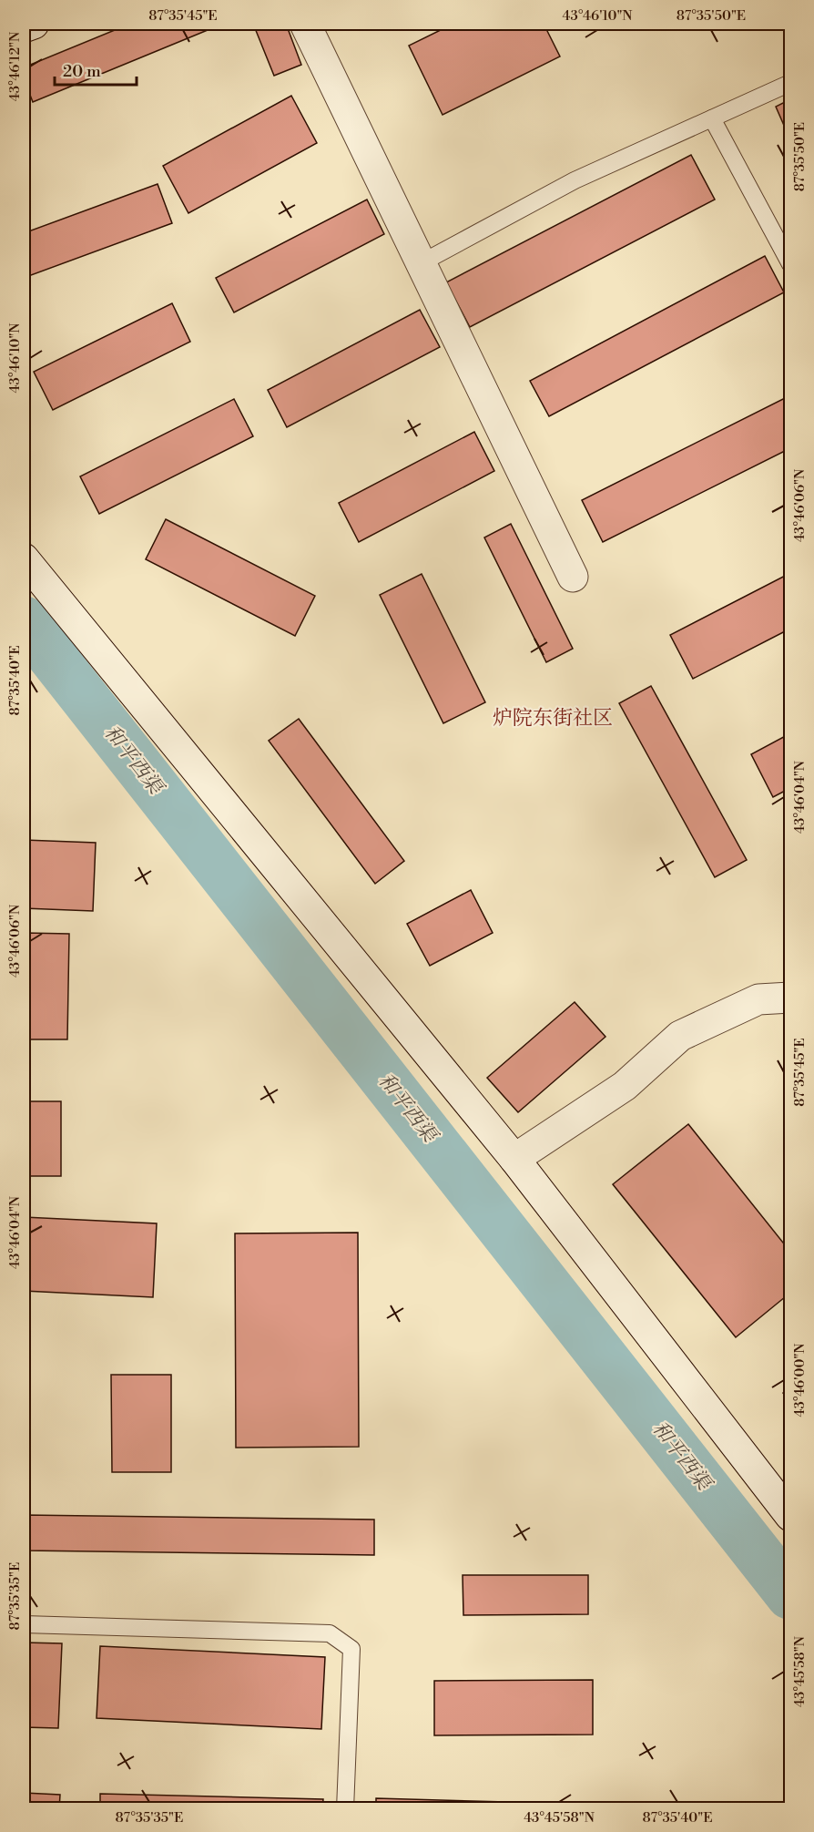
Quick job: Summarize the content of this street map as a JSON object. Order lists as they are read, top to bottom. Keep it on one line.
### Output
{"districts":["炉院东街社区"],"water":["和平西渠"],"scale_bar":"20 m","coordinates":["87°35'45\"E","43°46'10\"N","87°35'50\"E","43°46'12\"N","43°46'06\"N","87°35'40\"E","43°46'04\"N","43°46'00\"N","87°35'35\"E","43°45'58\"N"]}
